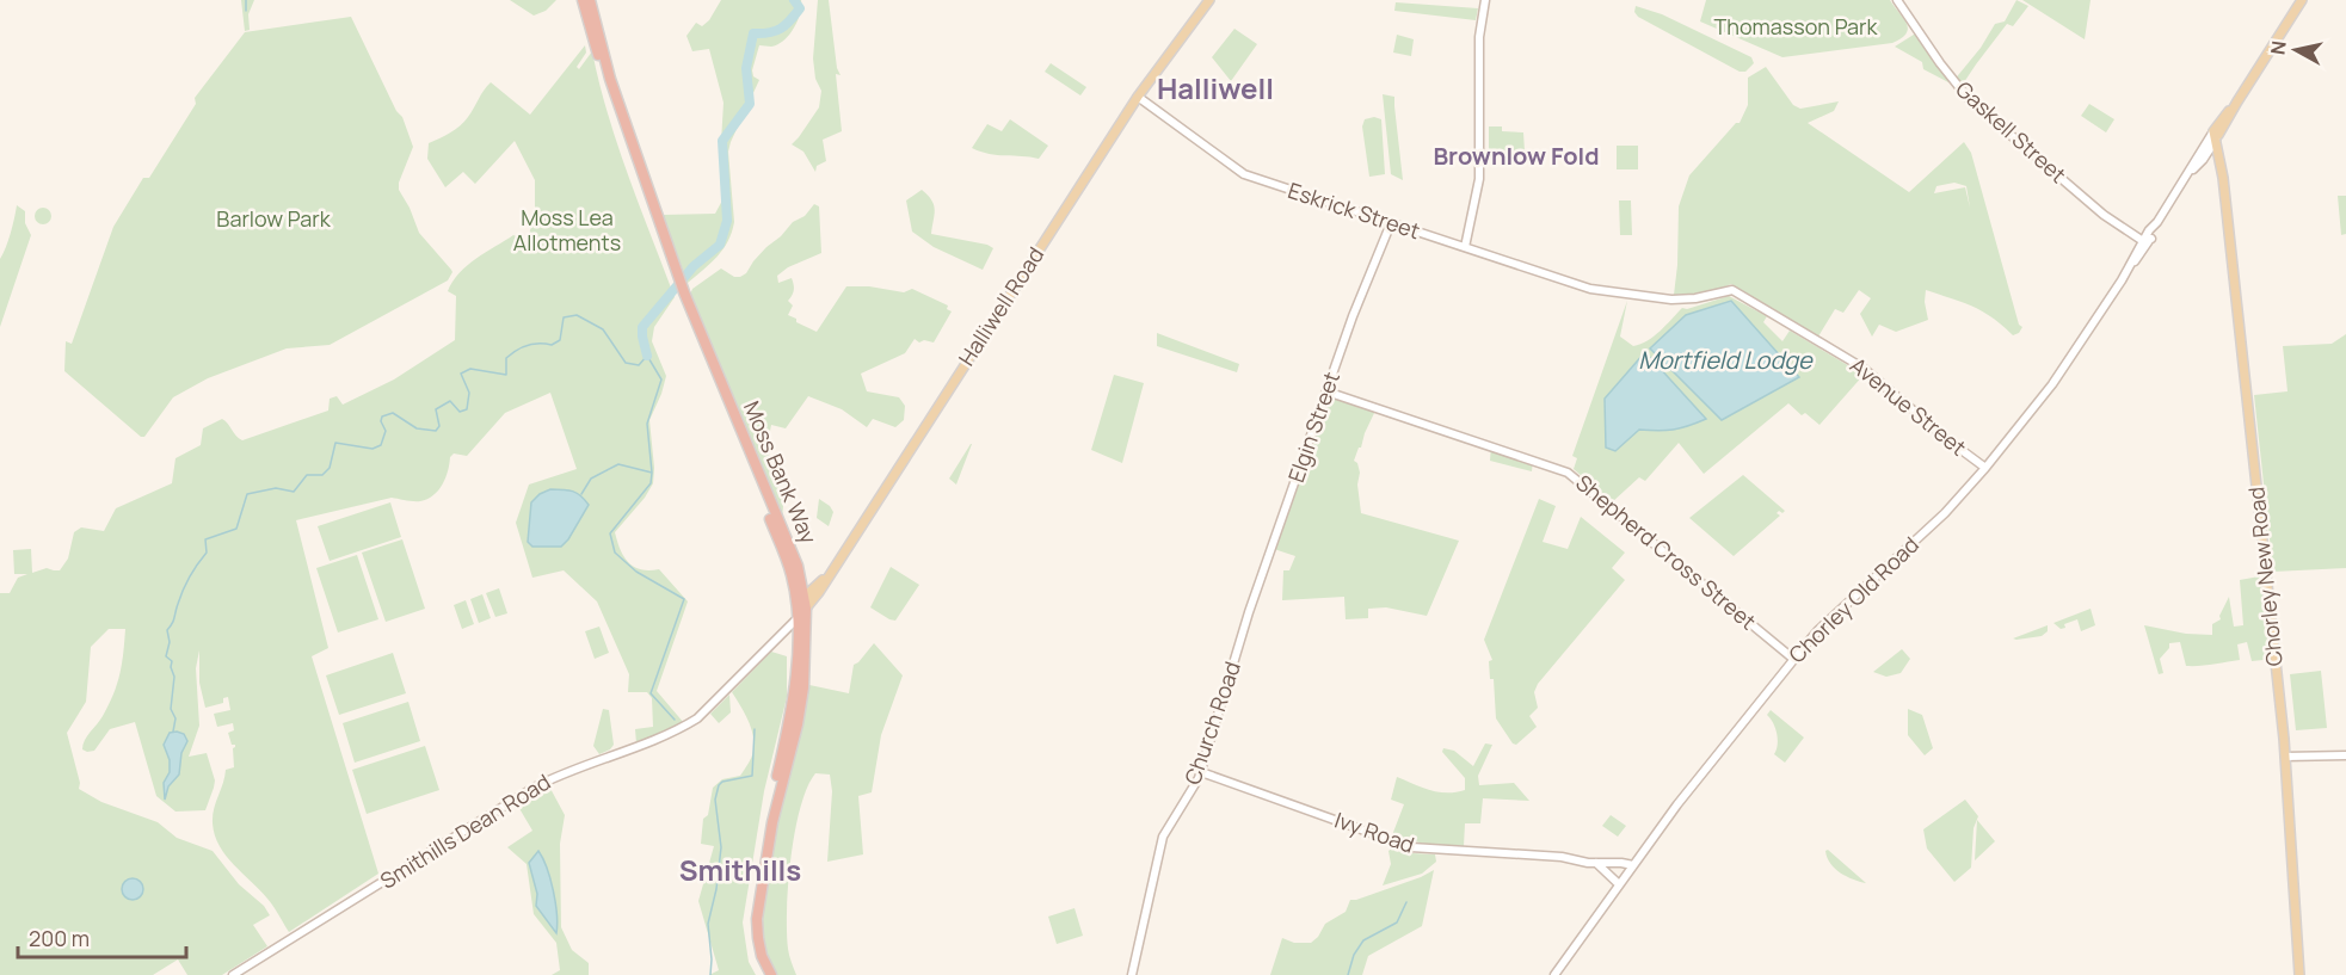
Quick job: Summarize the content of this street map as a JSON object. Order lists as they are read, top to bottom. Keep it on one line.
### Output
{"streets":{"highway":["Moss Bank Way"],"main road":["Halliwell Road","Chorley New Road"],"street":["Gaskell Street","Eskrick Street","Avenue Street","Elgin Street","Shepherd Cross Street","Chorley Old Road","Church Road","Smithills Dean Road","Ivy Road"]},"crossings":[["Gaskell Street","Chorley Old Road"],["Eskrick Street","Halliwell Road"],["Eskrick Street","Avenue Street"],["Eskrick Street","Elgin Street"],["Halliwell Road","Moss Bank Way"],["Halliwell Road","Smithills Dean Road"],["Avenue Street","Chorley Old Road"],["Elgin Street","Shepherd Cross Street"],["Elgin Street","Church Road"],["Moss Bank Way","Smithills Dean Road"],["Shepherd Cross Street","Chorley Old Road"],["Chorley New Road","Chorley Old Road"],["Chorley Old Road","Ivy Road"],["Church Road","Ivy Road"]],"districts":["Halliwell","Brownlow Fold","Smithills"],"water":["Mortfield Lodge"],"parks":["Thomasson Park","Moss Lea Allotments","Barlow Park"],"scale_bar":"200 m","north":"left"}
